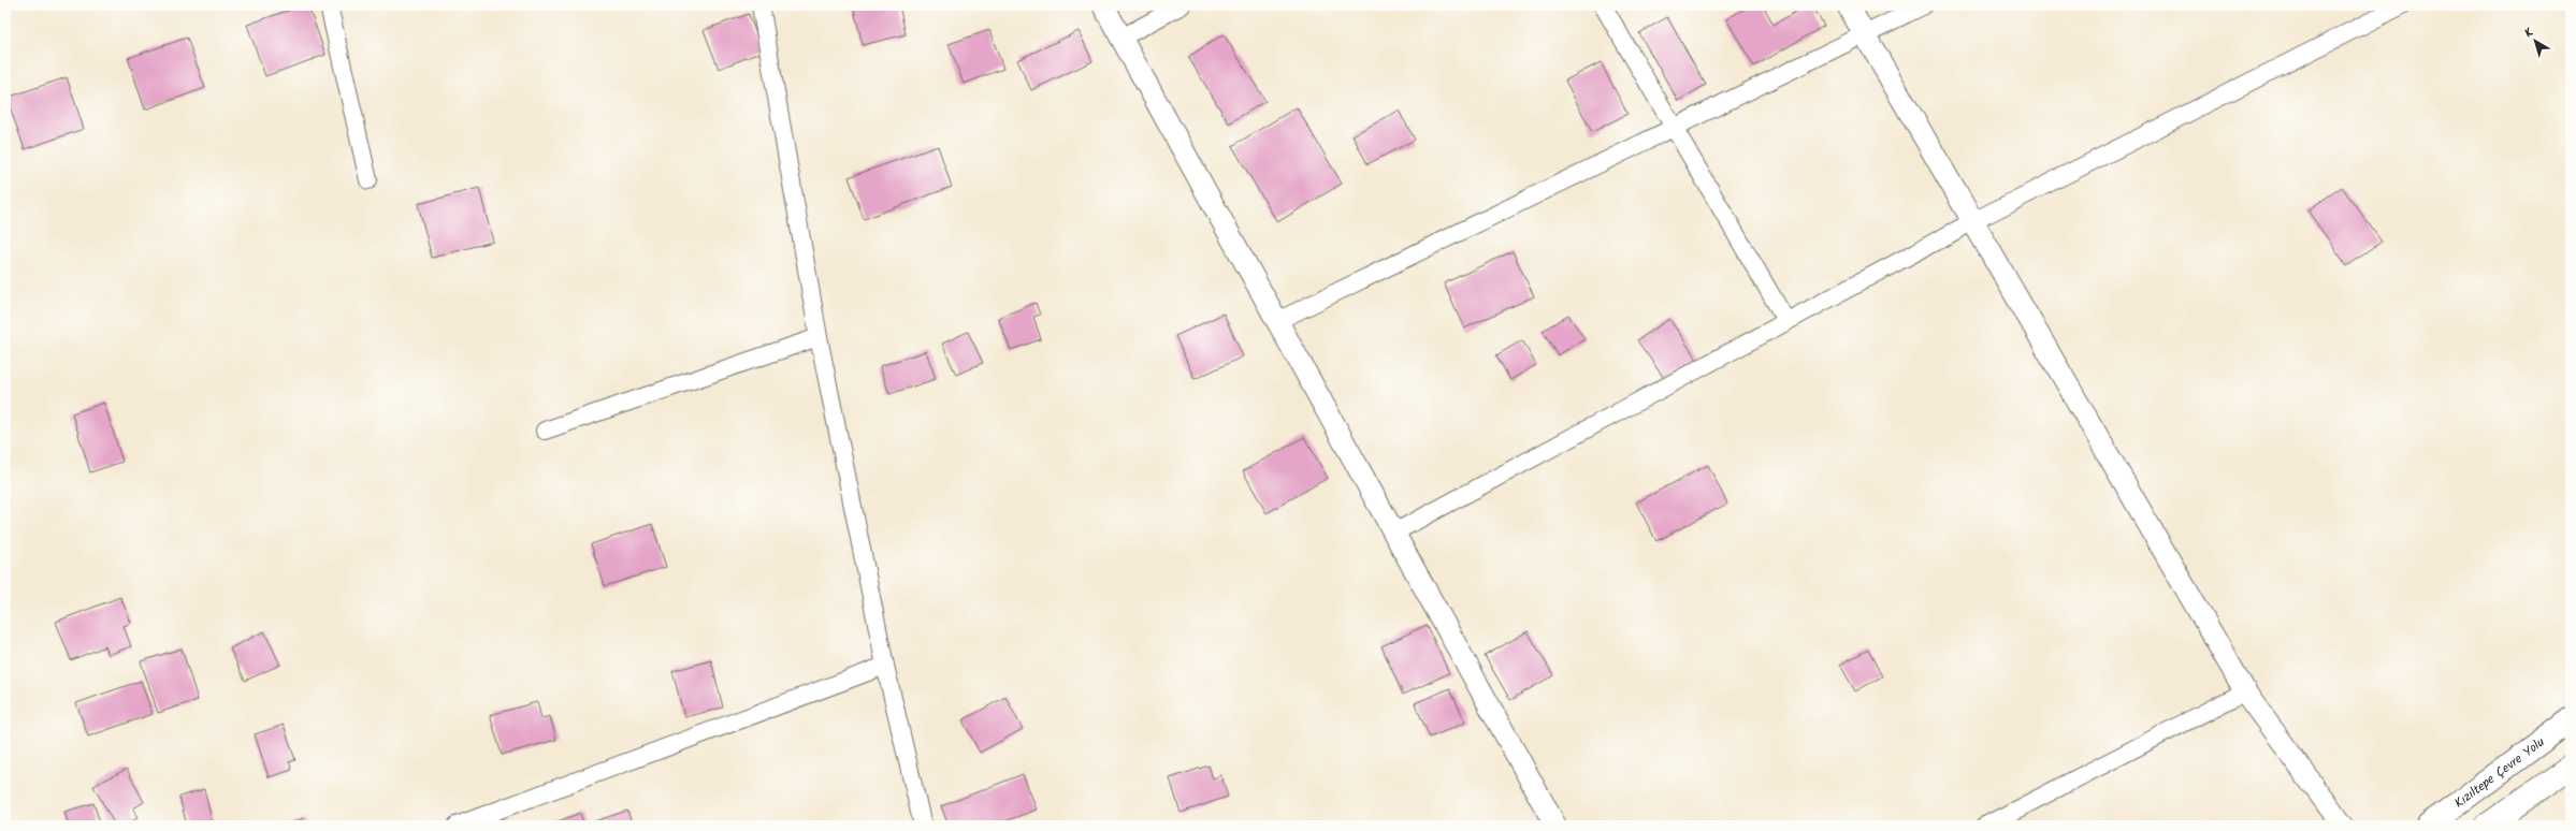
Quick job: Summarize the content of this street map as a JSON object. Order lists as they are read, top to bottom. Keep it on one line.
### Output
{"streets":{"highway":["Kızıltepe Çevre Yolu"]},"north":"top left"}
